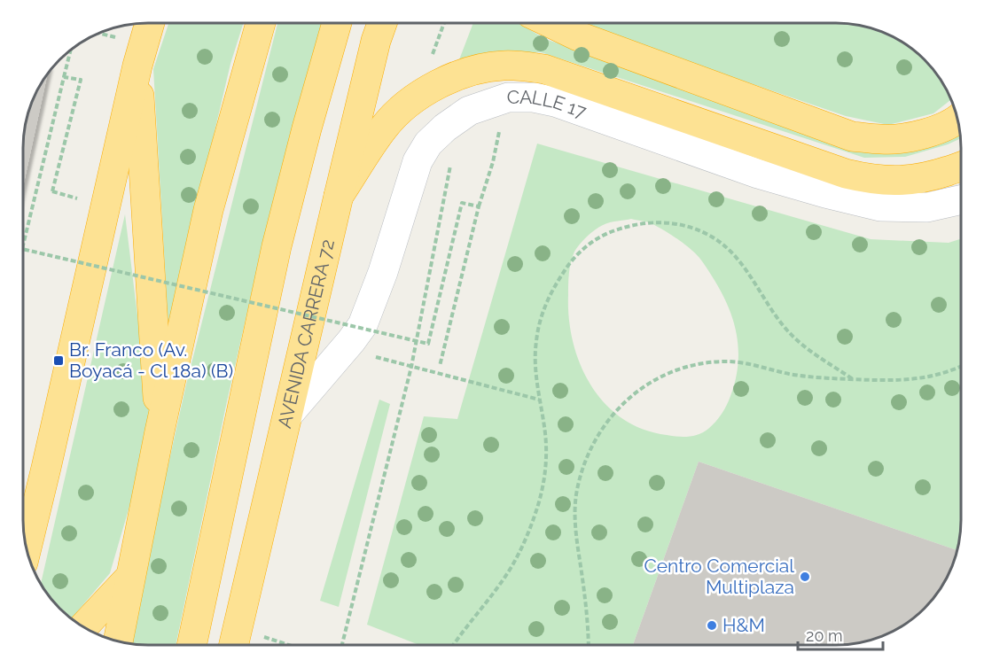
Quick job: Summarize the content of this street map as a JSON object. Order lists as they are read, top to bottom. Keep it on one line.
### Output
{"streets":{"highway":["AVENIDA CARRERA 72"],"street":["CALLE 17"]},"crossings":[["CALLE 17","AVENIDA CARRERA 72"]],"places":{"transit":["Br. Franco (Av. Boyacá - Cl 18a) (B)"],"other":["Centro Comercial Multiplaza","H&M"]},"scale_bar":"20 m"}
